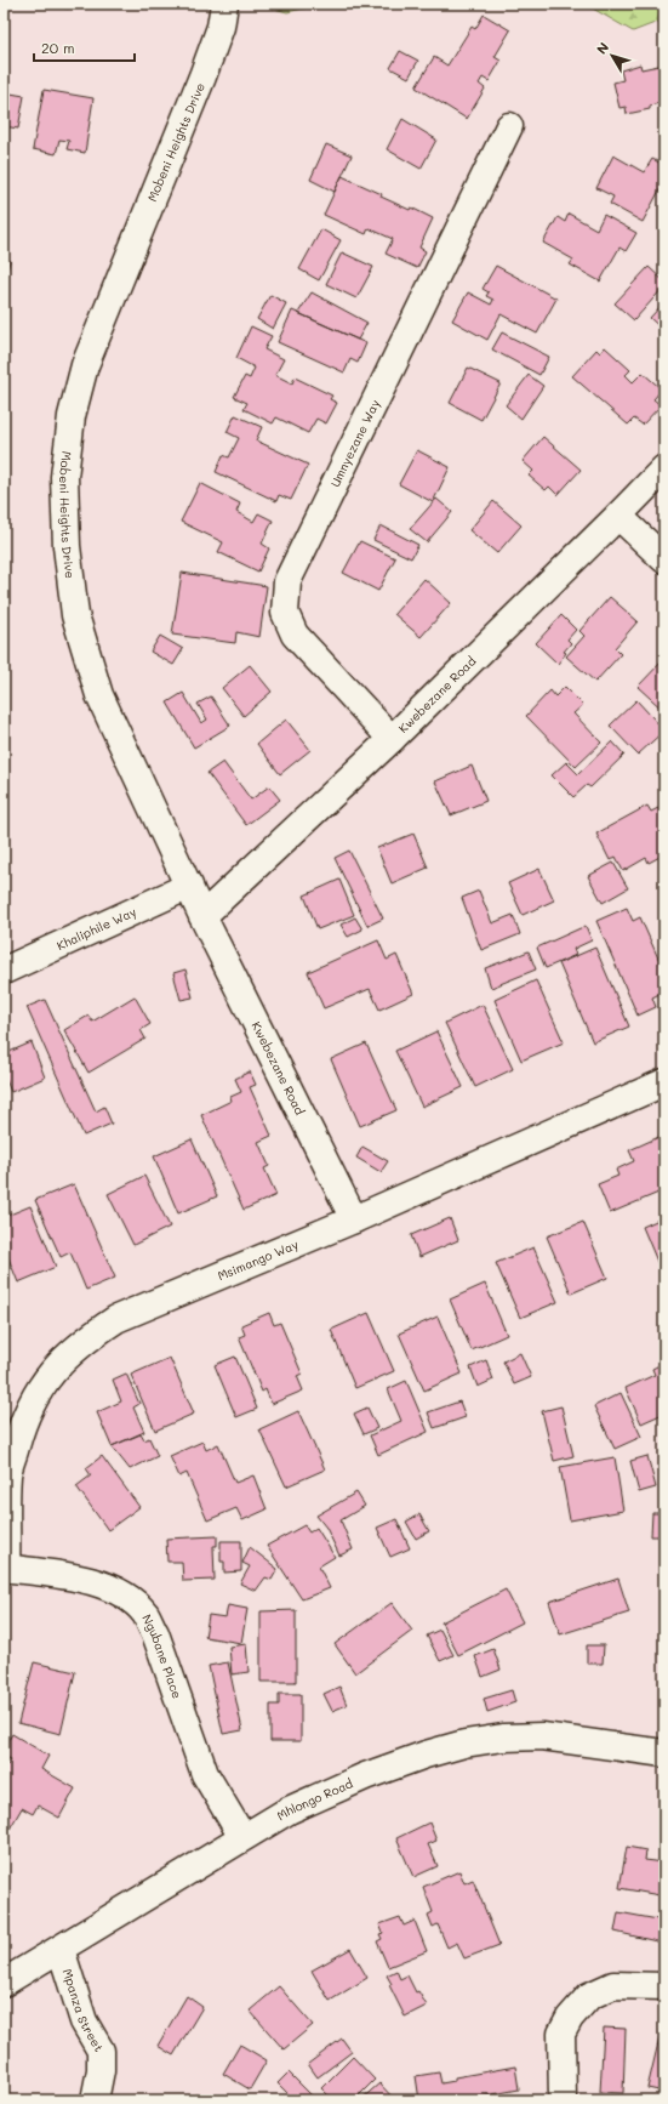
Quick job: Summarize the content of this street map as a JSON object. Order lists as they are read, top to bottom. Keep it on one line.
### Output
{"streets":{"street":["Mobeni Heights Drive","Umnyezane Way","Kwebezane Road","Khaliphile Way","Msimango Way","Ngubane Place","Mhlongo Road","Mpanza Street"]},"crossings":[["Mobeni Heights Drive","Kwebezane Road"],["Mobeni Heights Drive","Khaliphile Way"],["Umnyezane Way","Kwebezane Road"],["Kwebezane Road","Khaliphile Way"],["Kwebezane Road","Msimango Way"],["Msimango Way","Ngubane Place"],["Ngubane Place","Mhlongo Road"],["Mhlongo Road","Mpanza Street"]],"scale_bar":"20 m","north":"top left"}
